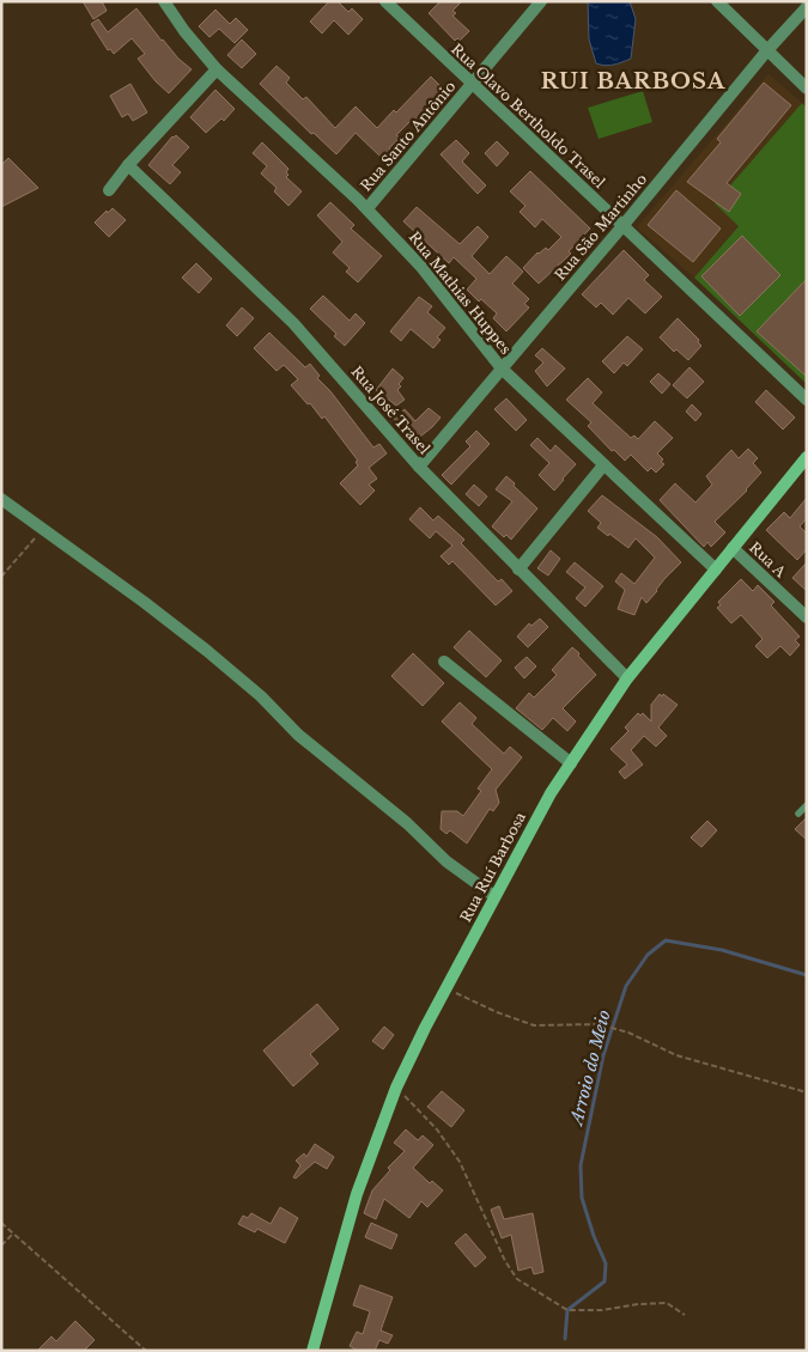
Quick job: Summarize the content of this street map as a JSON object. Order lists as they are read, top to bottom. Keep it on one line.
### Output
{"streets":{"main road":["Rua Ruí Barbosa"],"street":["Rua Olavo Bertholdo Trasel","Rua Santo Antônio","Rua São Martinho","Rua Mathias Huppes","Rua José Trasel","Rua A"]},"crossings":[["Rua Olavo Bertholdo Trasel","Rua Santo Antônio"],["Rua Olavo Bertholdo Trasel","Rua São Martinho"],["Rua Santo Antônio","Rua Mathias Huppes"],["Rua São Martinho","Rua Mathias Huppes"],["Rua São Martinho","Rua José Trasel"],["Rua Mathias Huppes","Rua Ruí Barbosa"],["Rua José Trasel","Rua Ruí Barbosa"],["Rua A","Rua Ruí Barbosa"]],"districts":["RUI BARBOSA"],"water":["Arroio do Meio"]}
